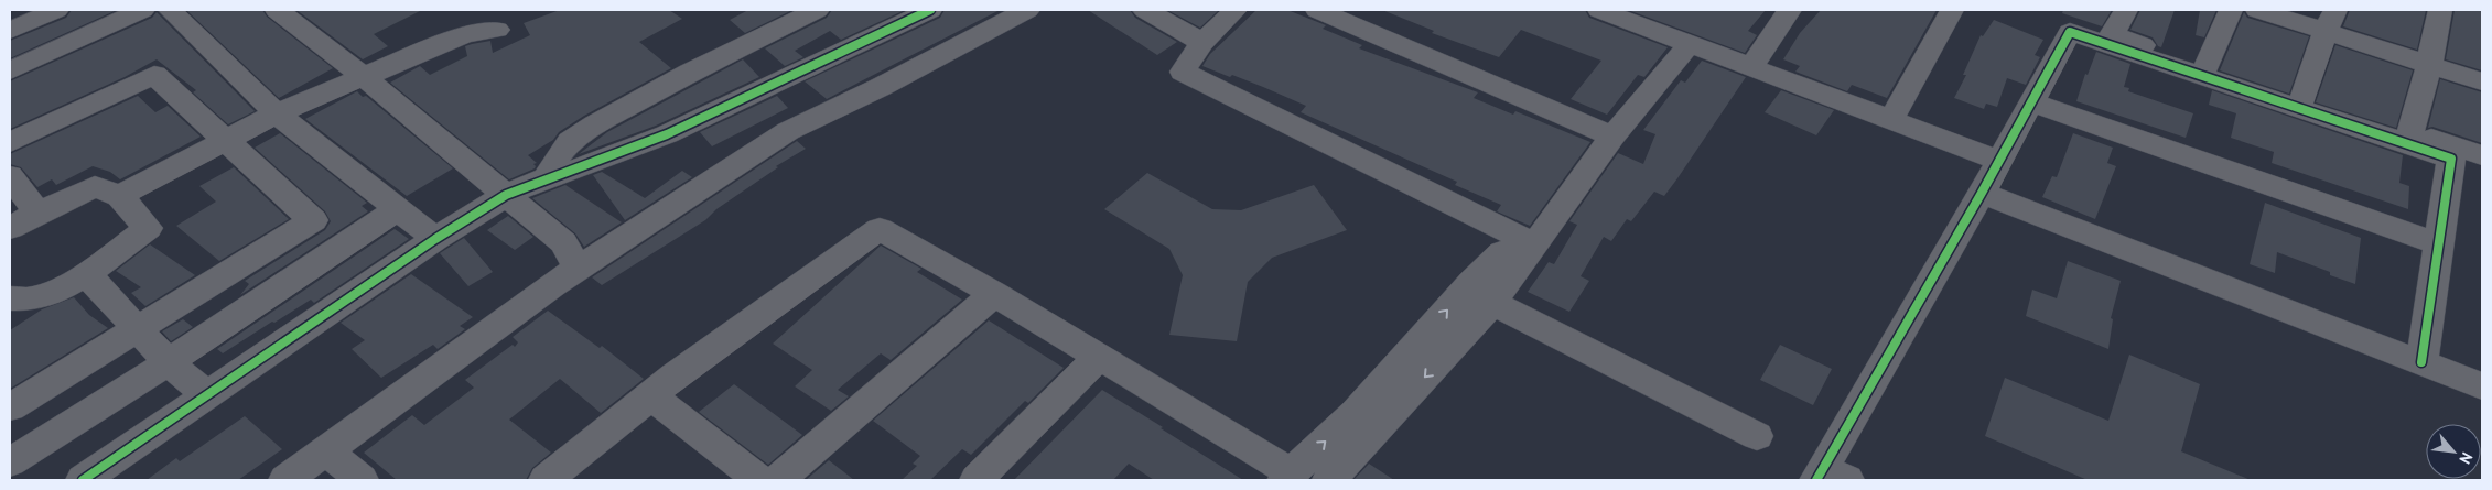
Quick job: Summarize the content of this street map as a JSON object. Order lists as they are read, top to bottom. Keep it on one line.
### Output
{"north":"bottom right"}
